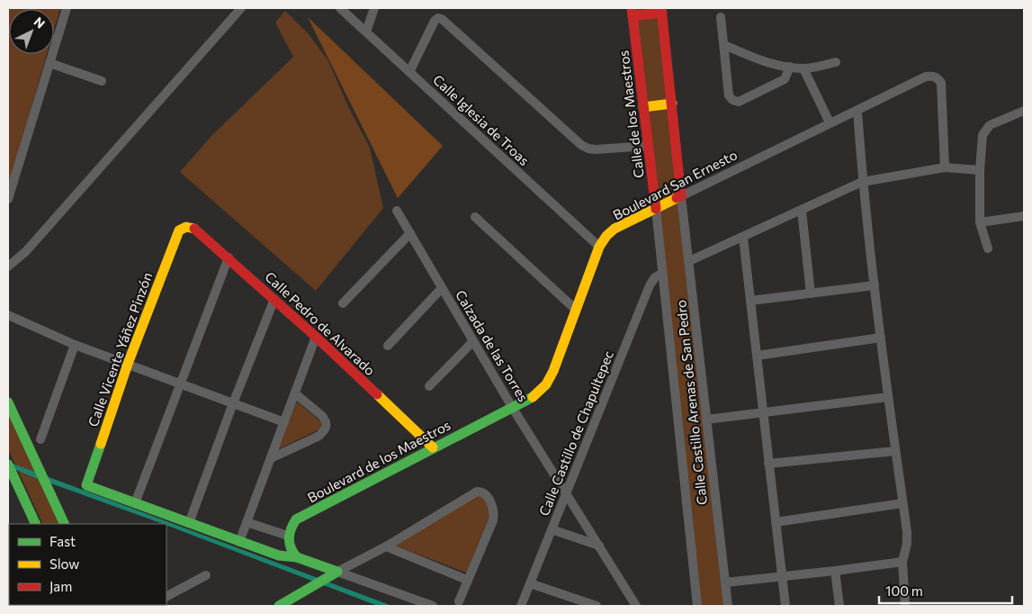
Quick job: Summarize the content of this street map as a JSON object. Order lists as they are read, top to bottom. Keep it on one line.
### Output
{"streets":{"main road":["Calle de los Maestros","Boulevard San Ernesto","Calle Pedro de Alvarado","Calle Vicente Yáñez Pinzón","Boulevard de los Maestros"],"street":["Calle Iglesia de Troas","Calzada de las Torres","Calle Castillo Arenas de San Pedro","Calle Castillo de Chapultepec"]},"crossings":[["Calle de los Maestros","Boulevard San Ernesto"],["Calle de los Maestros","Calle Castillo Arenas de San Pedro"],["Calle Iglesia de Troas","Boulevard San Ernesto"],["Boulevard San Ernesto","Calzada de las Torres"],["Boulevard San Ernesto","Calle Castillo Arenas de San Pedro"],["Boulevard San Ernesto","Boulevard de los Maestros"],["Calle Pedro de Alvarado","Calle Vicente Yáñez Pinzón"],["Calle Pedro de Alvarado","Boulevard de los Maestros"],["Calzada de las Torres","Calle Castillo de Chapultepec"],["Calzada de las Torres","Boulevard de los Maestros"],["Calle Castillo Arenas de San Pedro","Calle Castillo de Chapultepec"]],"legend":["Fast","Slow","Jam"],"scale_bar":"100 m","north":"top right"}
